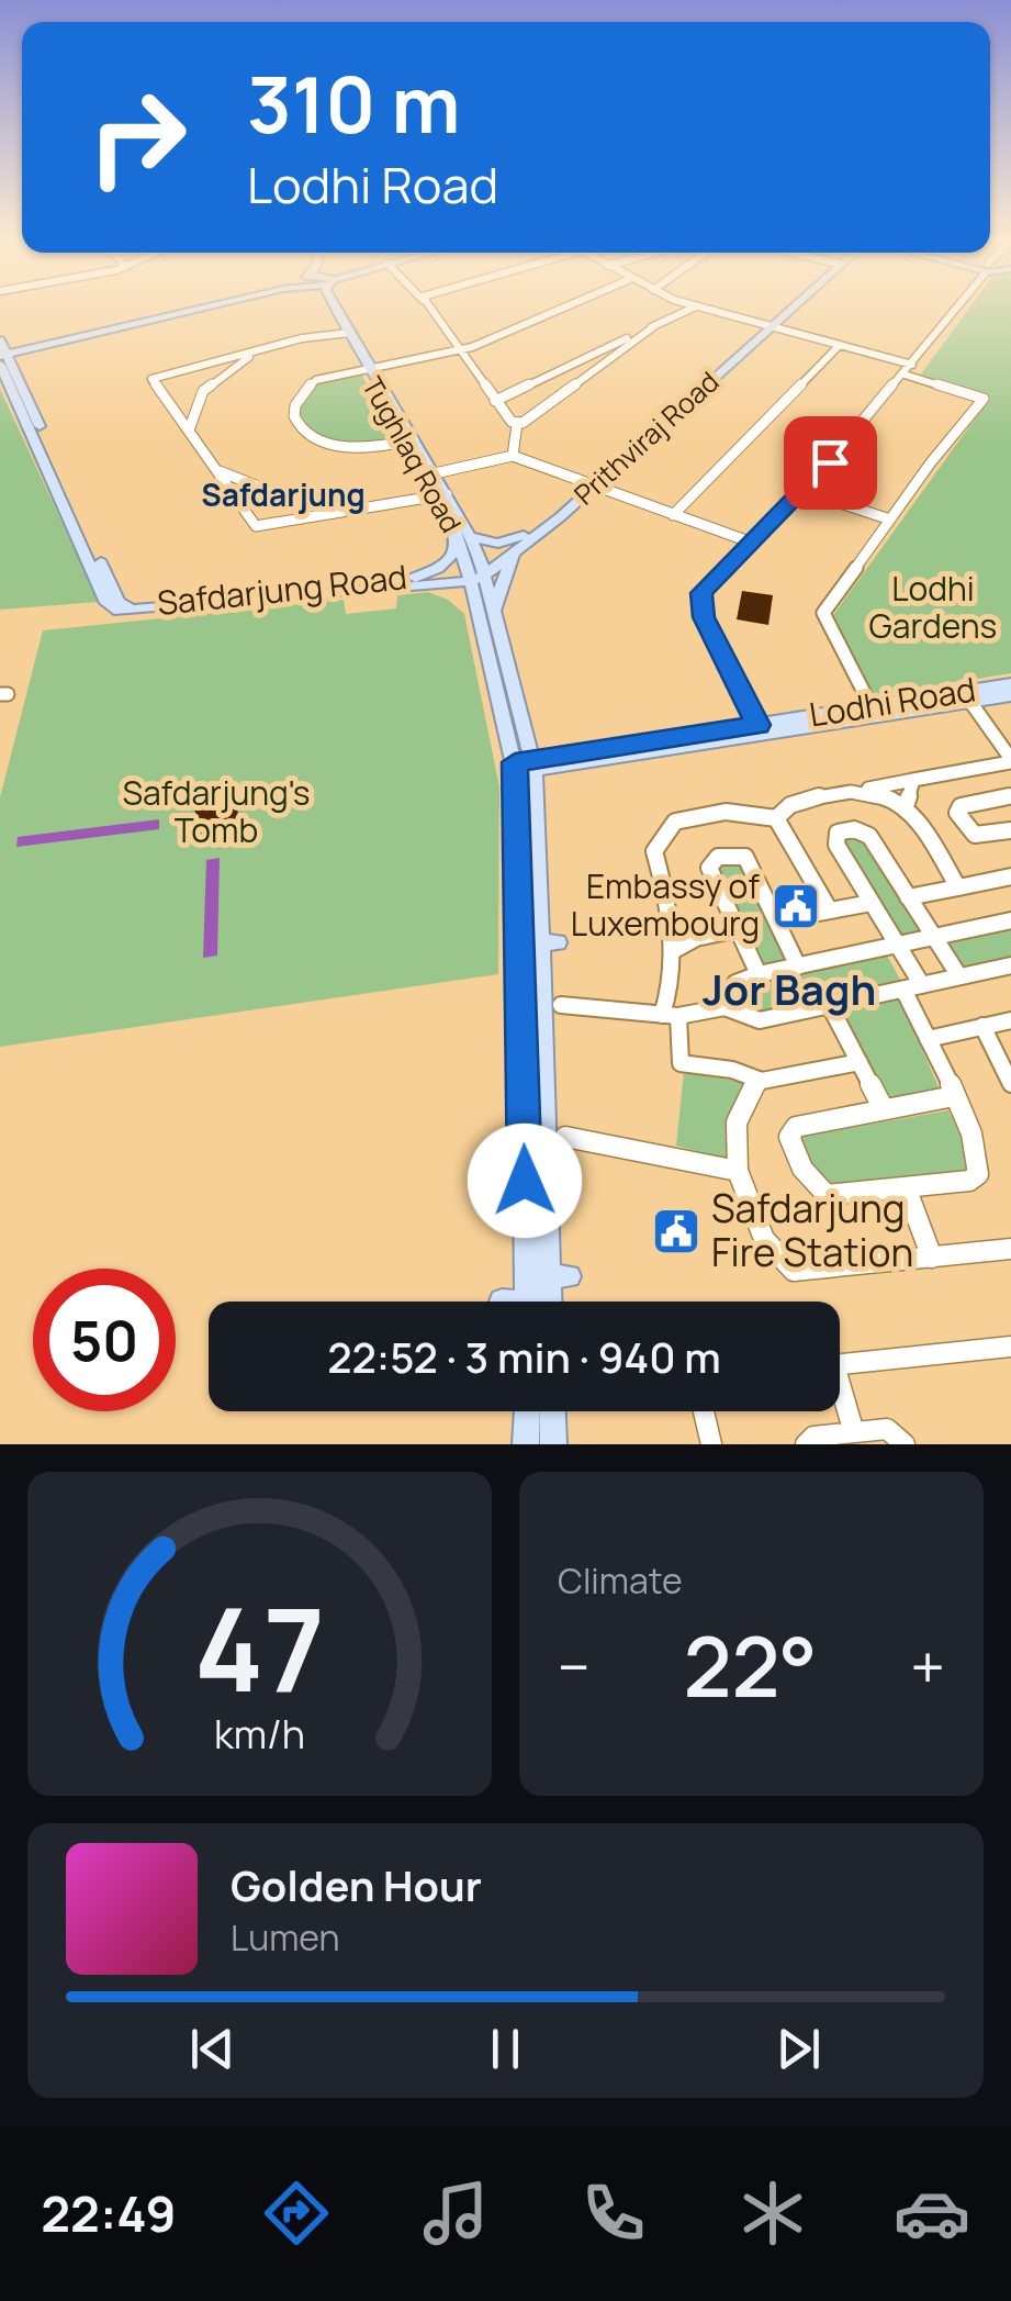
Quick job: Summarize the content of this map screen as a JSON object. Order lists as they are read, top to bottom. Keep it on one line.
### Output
{"streets":{"main road":["Prithviraj Road","Tughlaq Road","Safdarjung Road","Lodhi Road"]},"crossings":[["Prithviraj Road","Tughlaq Road"],["Prithviraj Road","Safdarjung Road"],["Tughlaq Road","Safdarjung Road"],["Tughlaq Road","Lodhi Road"]],"districts":["Safdarjung","Jor Bagh"],"parks":["Lodhi Gardens","Safdarjung's Tomb"],"places":{"public building":["Embassy of Luxembourg","Safdarjung Fire Station"]},"page":{"turn":["310 m","Lodhi Road"],"limit":"50","trip":"22:52 · 3 min · 940 m","tile":"Climate","heat":["−","22°","+"],"song":["Golden Hour","Lumen"],"tabs":"22:49","gauge":["47","km/h"]}}
